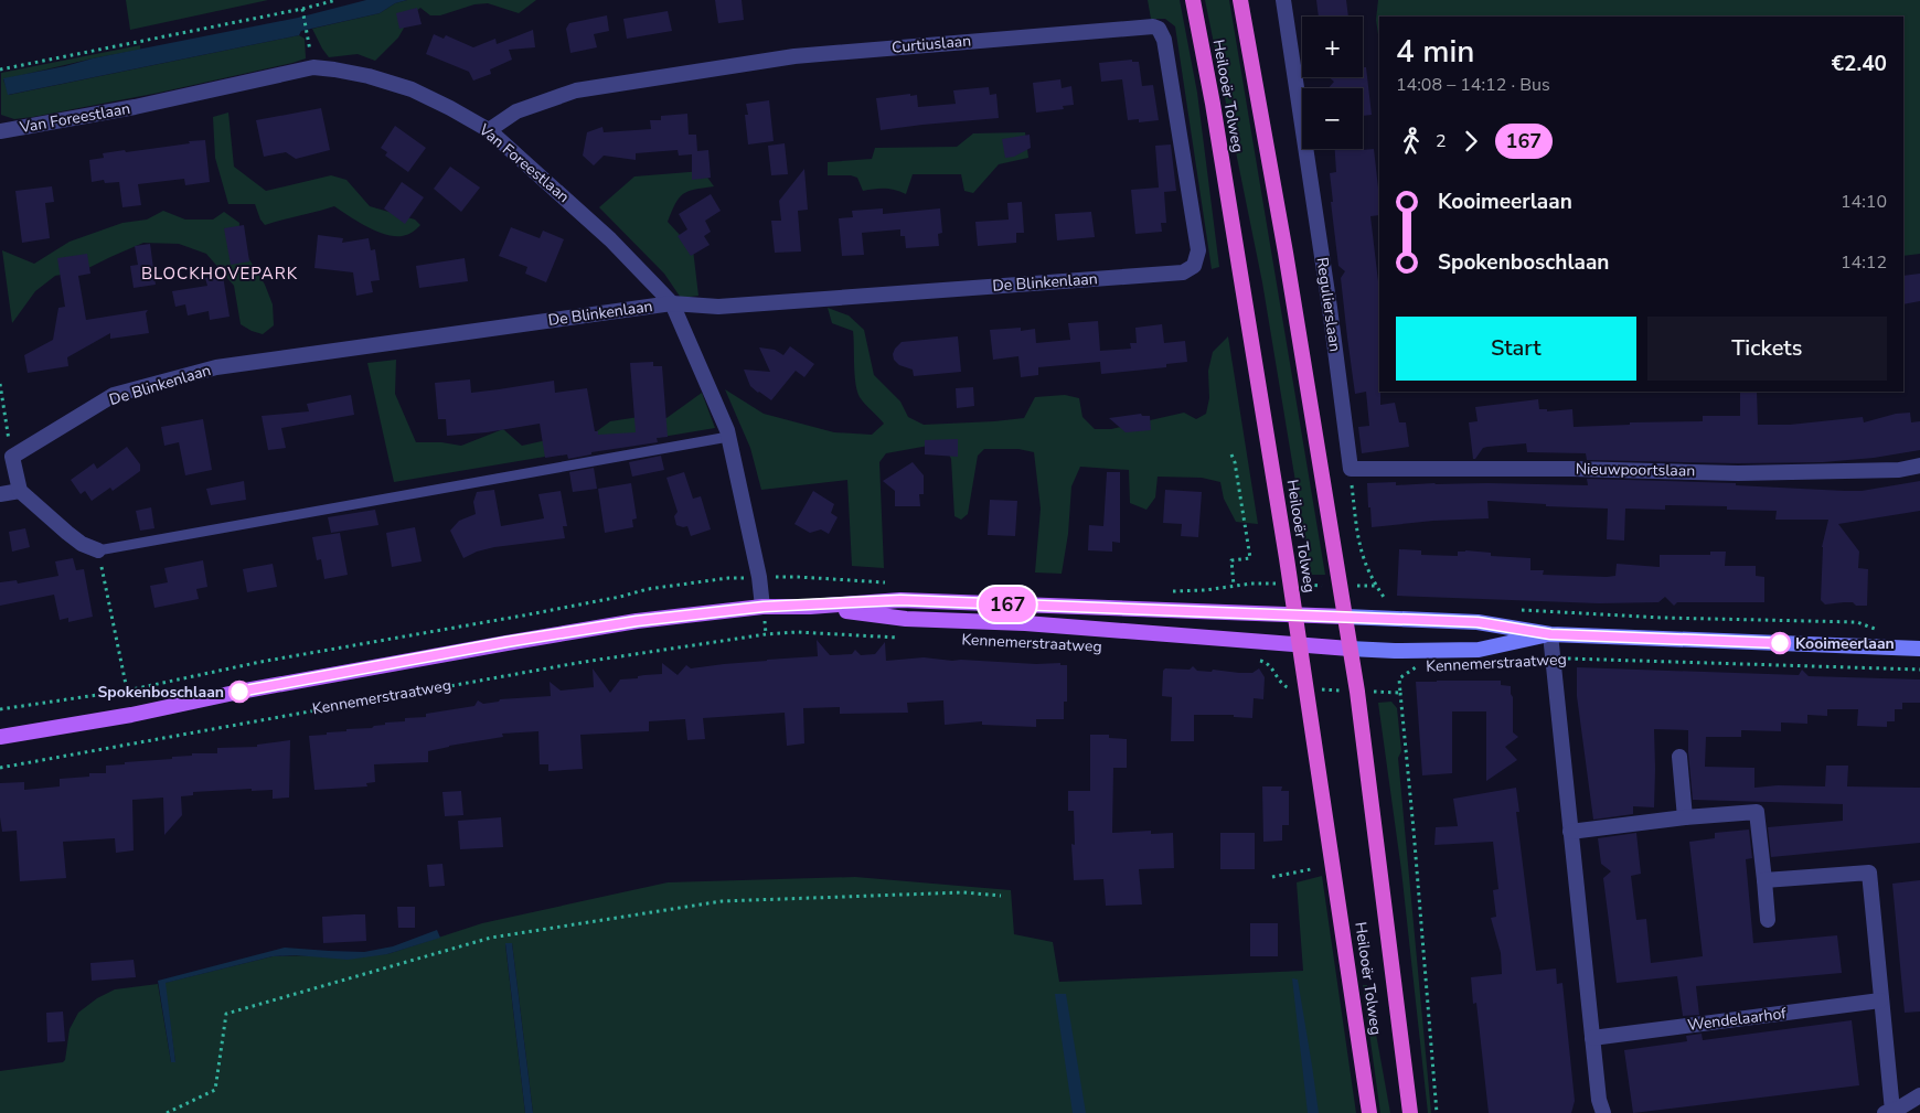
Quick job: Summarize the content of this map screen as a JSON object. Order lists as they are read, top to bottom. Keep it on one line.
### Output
{"streets":{"highway":["Heilooër Tolweg"],"main road":["Kennemerstraatweg"],"street":["Curtiuslaan","Van Foreestlaan","De Blinkenlaan","Regulierslaan","Nieuwpoortslaan","Wendelaarhof"]},"crossings":[["Curtiuslaan","Van Foreestlaan"],["Curtiuslaan","De Blinkenlaan"],["Heilooër Tolweg","Kennemerstraatweg"],["Van Foreestlaan","De Blinkenlaan"],["Van Foreestlaan","Kennemerstraatweg"],["Regulierslaan","Nieuwpoortslaan"]],"districts":["BLOCKHOVEPARK"],"places":["Kooimeerlaan","Spokenboschlaan"],"lines":["bus line 167"],"page":{"on_map":"167","map_buttons":["+","−"],"heading":["4 min","14:08 – 14:12 · Bus","€2.40"],"legs":["2","167"],"list":[{"name":"Kooimeerlaan","value":"14:10"},{"name":"Spokenboschlaan","value":"14:12"}],"buttons":["Start","Tickets"]}}
